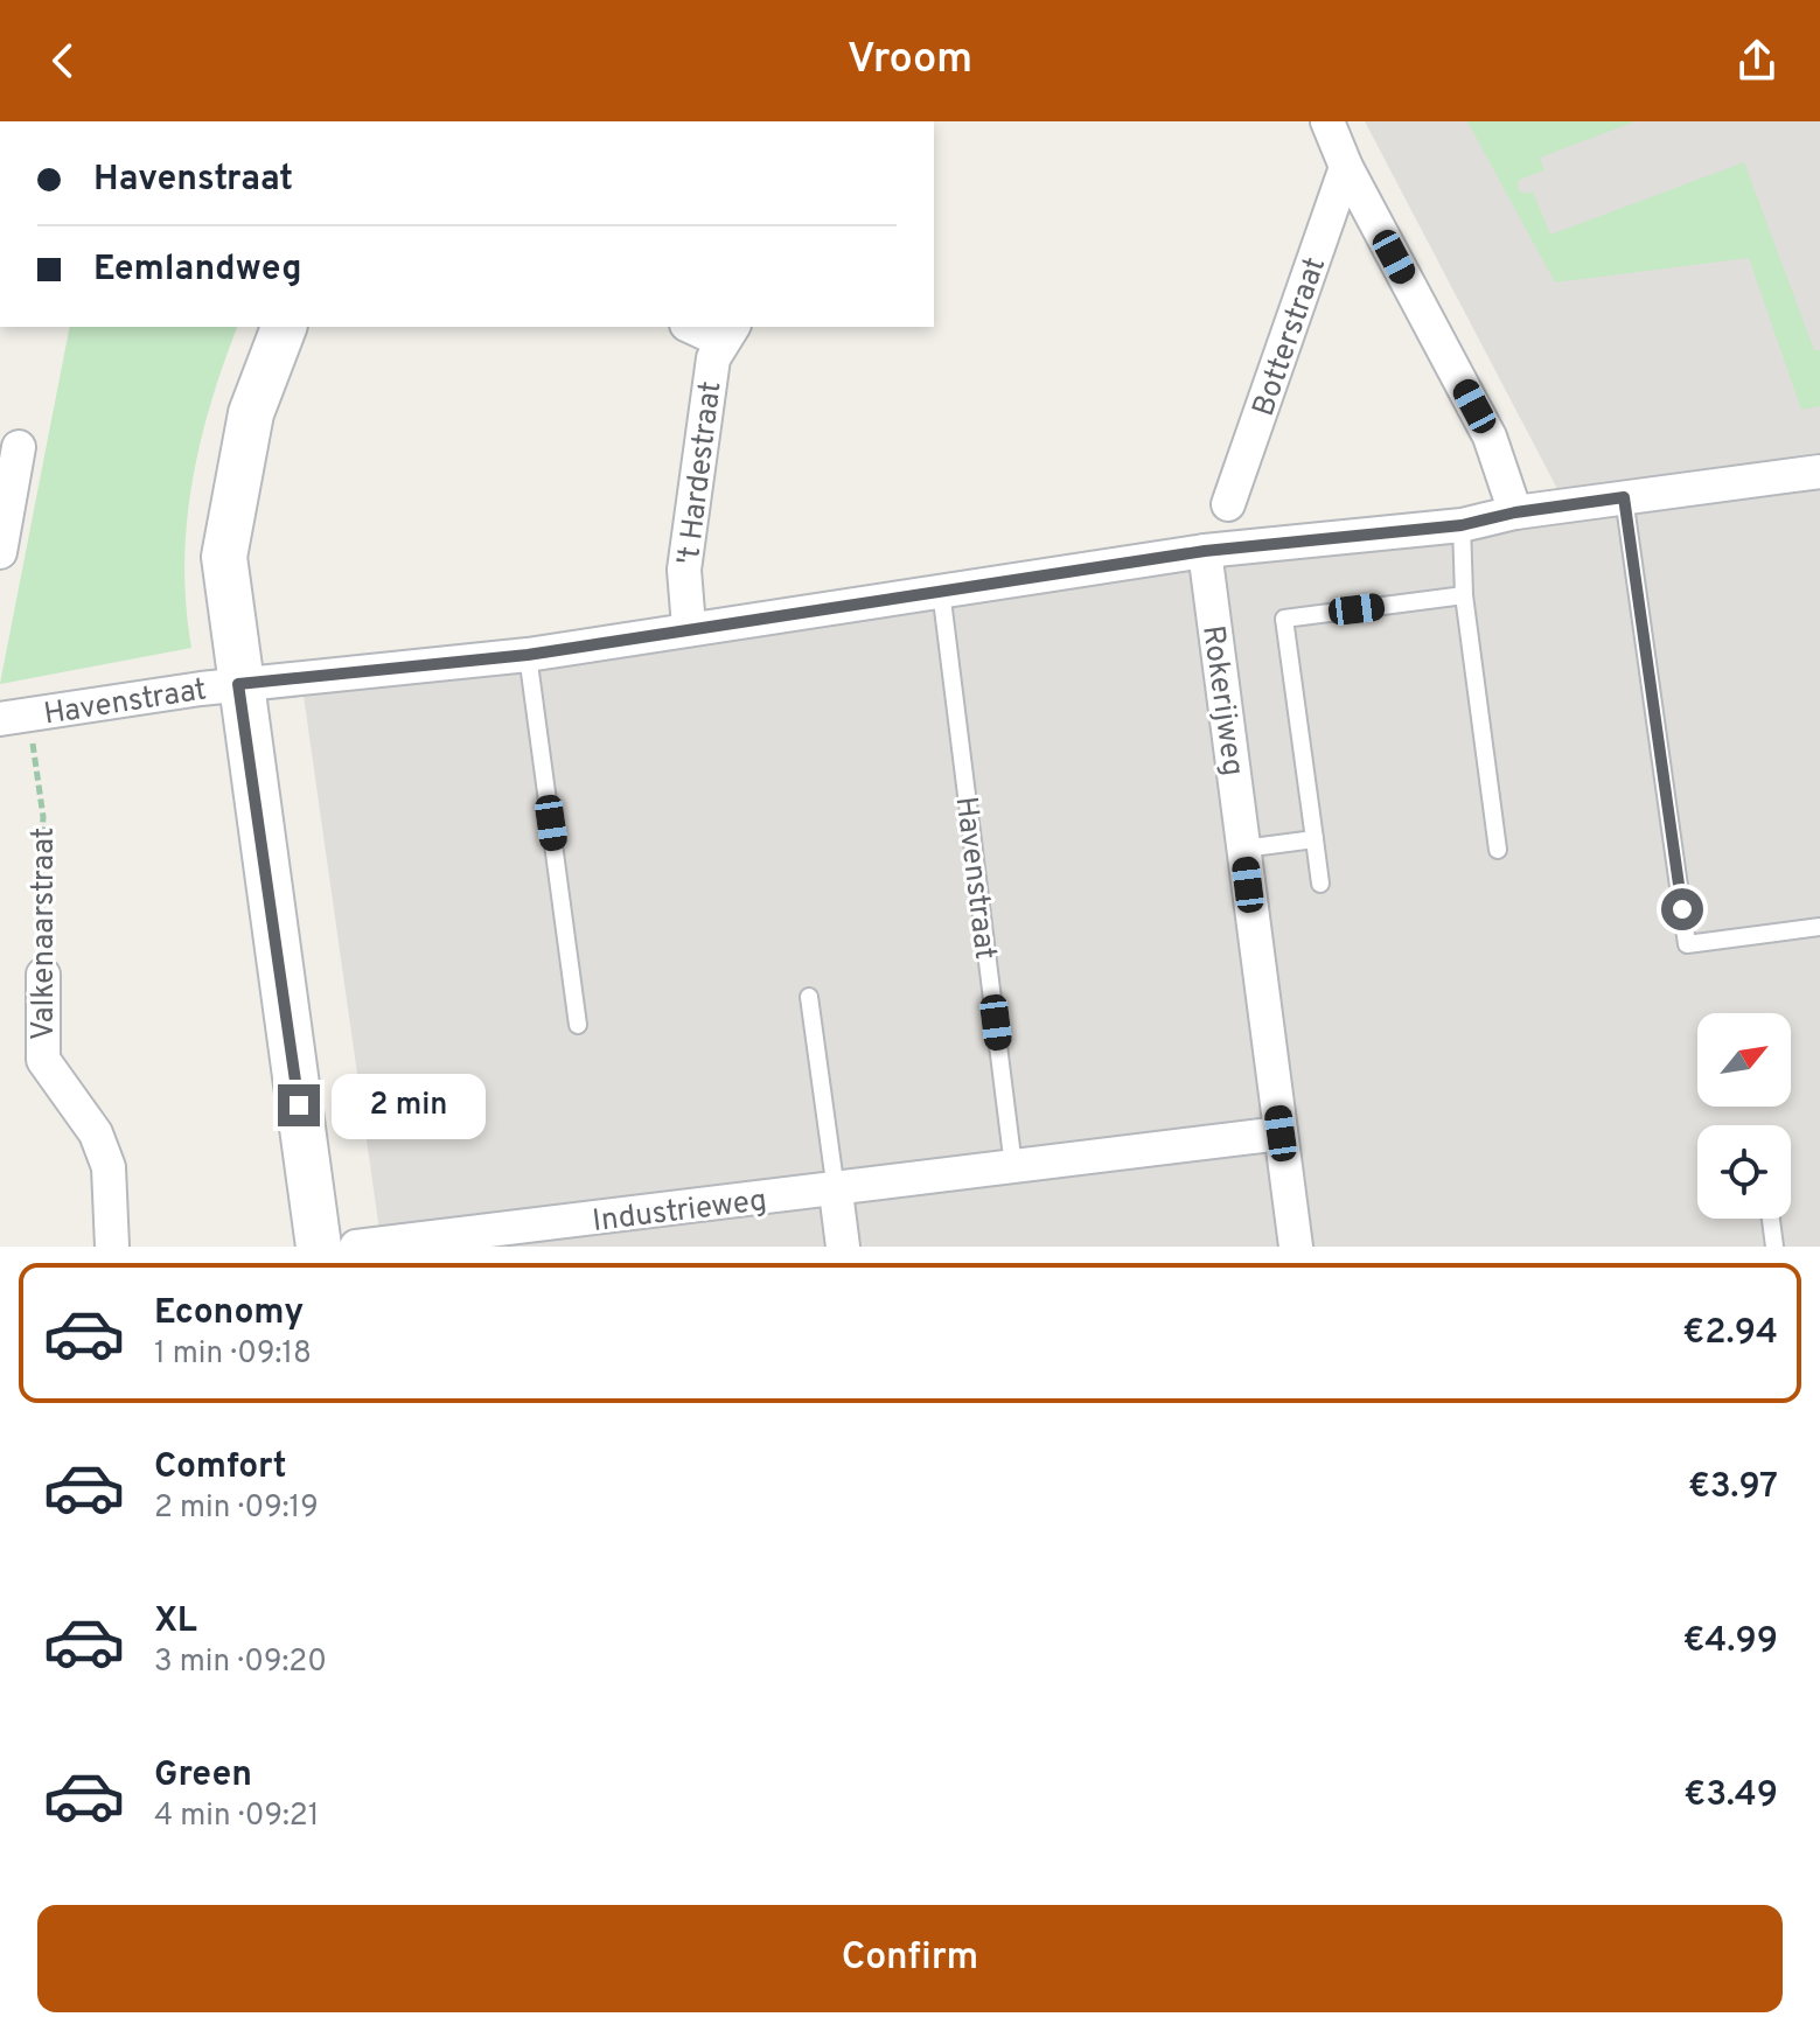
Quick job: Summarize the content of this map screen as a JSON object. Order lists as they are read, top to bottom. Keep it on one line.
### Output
{"streets":{"street":["Botterstraat","'t Hardestraat","Havenstraat","Rokerijweg","Valkenaarstraat","Industrieweg"]},"crossings":[["'t Hardestraat","Havenstraat"],["Havenstraat","Rokerijweg"],["Havenstraat","Valkenaarstraat"],["Havenstraat","Industrieweg"],["Rokerijweg","Industrieweg"]],"north":"top right","page":{"header":"Vroom","banner":["Havenstraat","Eemlandweg"],"bubble":"2 min","list":[{"name":"Economy","note":"1 min · 09:18","value":"€2.94"},{"name":"Comfort","note":"2 min · 09:19","value":"€3.97"},{"name":"XL","note":"3 min · 09:20","value":"€4.99"},{"name":"Green","note":"4 min · 09:21","value":"€3.49"}],"buttons":"Confirm"}}
